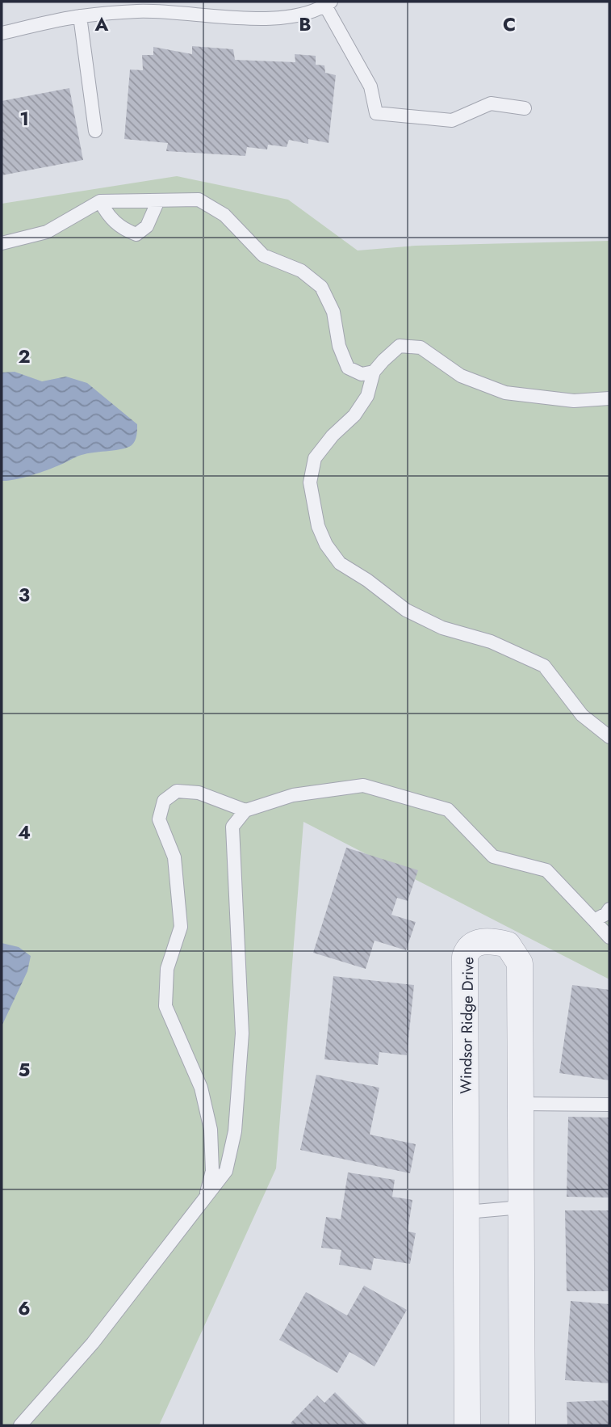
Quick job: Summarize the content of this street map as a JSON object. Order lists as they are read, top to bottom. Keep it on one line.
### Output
{"streets":{"street":["Windsor Ridge Drive"]},"grid":{"columns":["A","B","C"],"rows":["1","2","3","4","5","6"]}}
